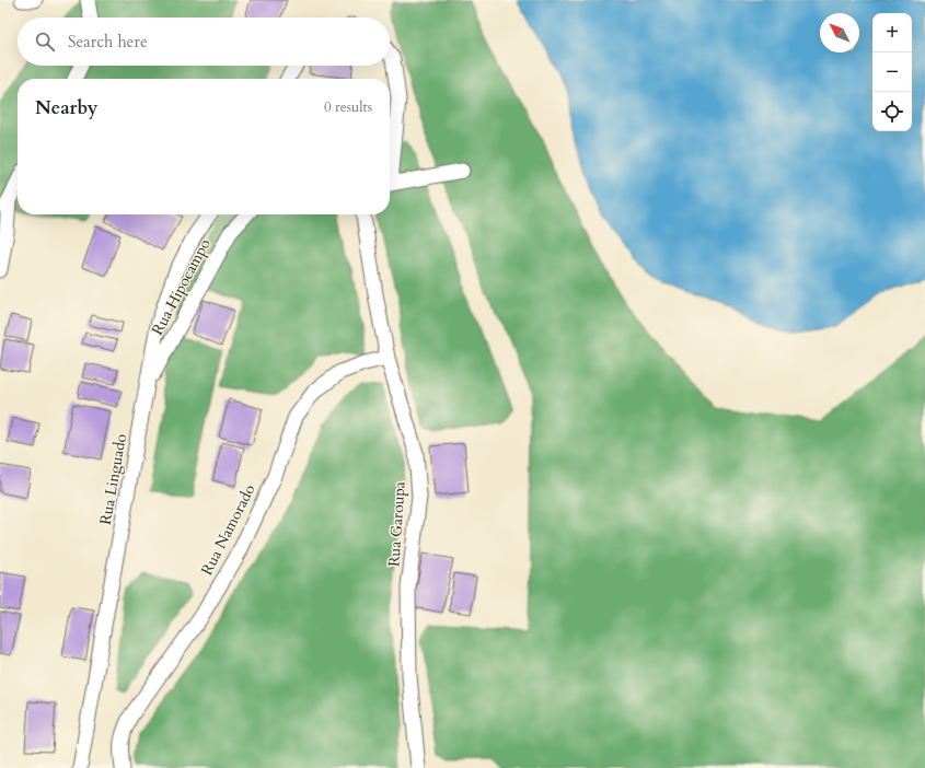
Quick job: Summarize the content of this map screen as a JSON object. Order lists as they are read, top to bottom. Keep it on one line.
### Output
{"streets":{"street":["Rua Hipocampo","Rua Linguado","Rua Garoupa","Rua Namorado"]},"crossings":[["Rua Hipocampo","Rua Linguado"],["Rua Garoupa","Rua Namorado"]],"north":"top left","page":{"map_buttons":["+","−"],"search":"Search here","heading":["Nearby","0 results"]}}
